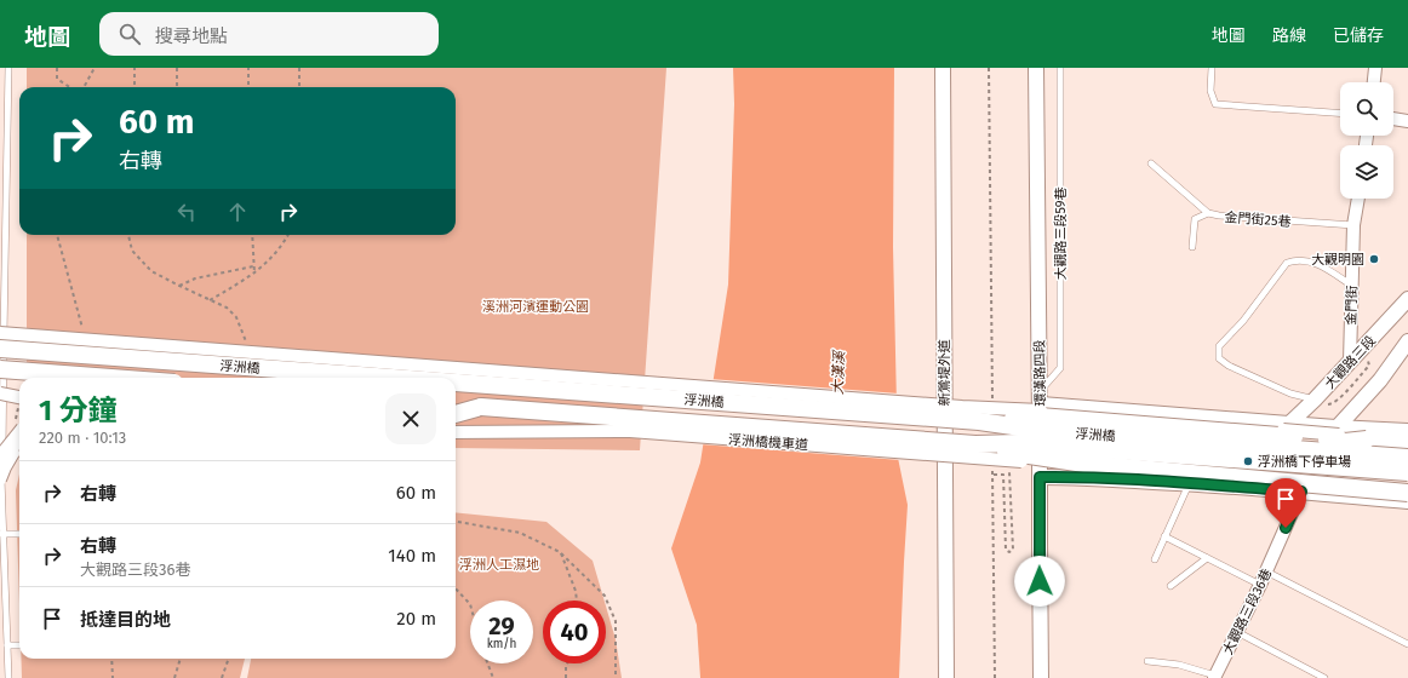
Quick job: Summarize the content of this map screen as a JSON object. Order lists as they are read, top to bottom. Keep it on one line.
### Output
{"streets":{"main road":["浮洲橋"],"street":["金門街","大觀路三段","新鶯堤外道","環漢路四段","浮洲橋機車道","大觀路三段36巷"],"lane":["金門街25巷","大觀路三段59巷"]},"crossings":[["金門街25巷","金門街"],["大觀路三段59巷","環漢路四段"],["金門街","大觀路三段"]],"water":["大漢溪"],"parks":["溪洲河濱運動公園","浮洲人工濕地"],"places":["大觀明園","浮洲橋下停車場"],"page":{"header":"地圖","search":"搜尋地點","nav":["地圖","路線","已儲存"],"turn":["60 m","右轉"],"heading":["1 分鐘","220 m · 10:13"],"list":[{"name":"右轉","value":"60 m"},{"name":"右轉","note":"大觀路三段36巷","value":"140 m"},{"name":"抵達目的地","value":"20 m"}],"speed":"29 km/h","limit":"40"}}
